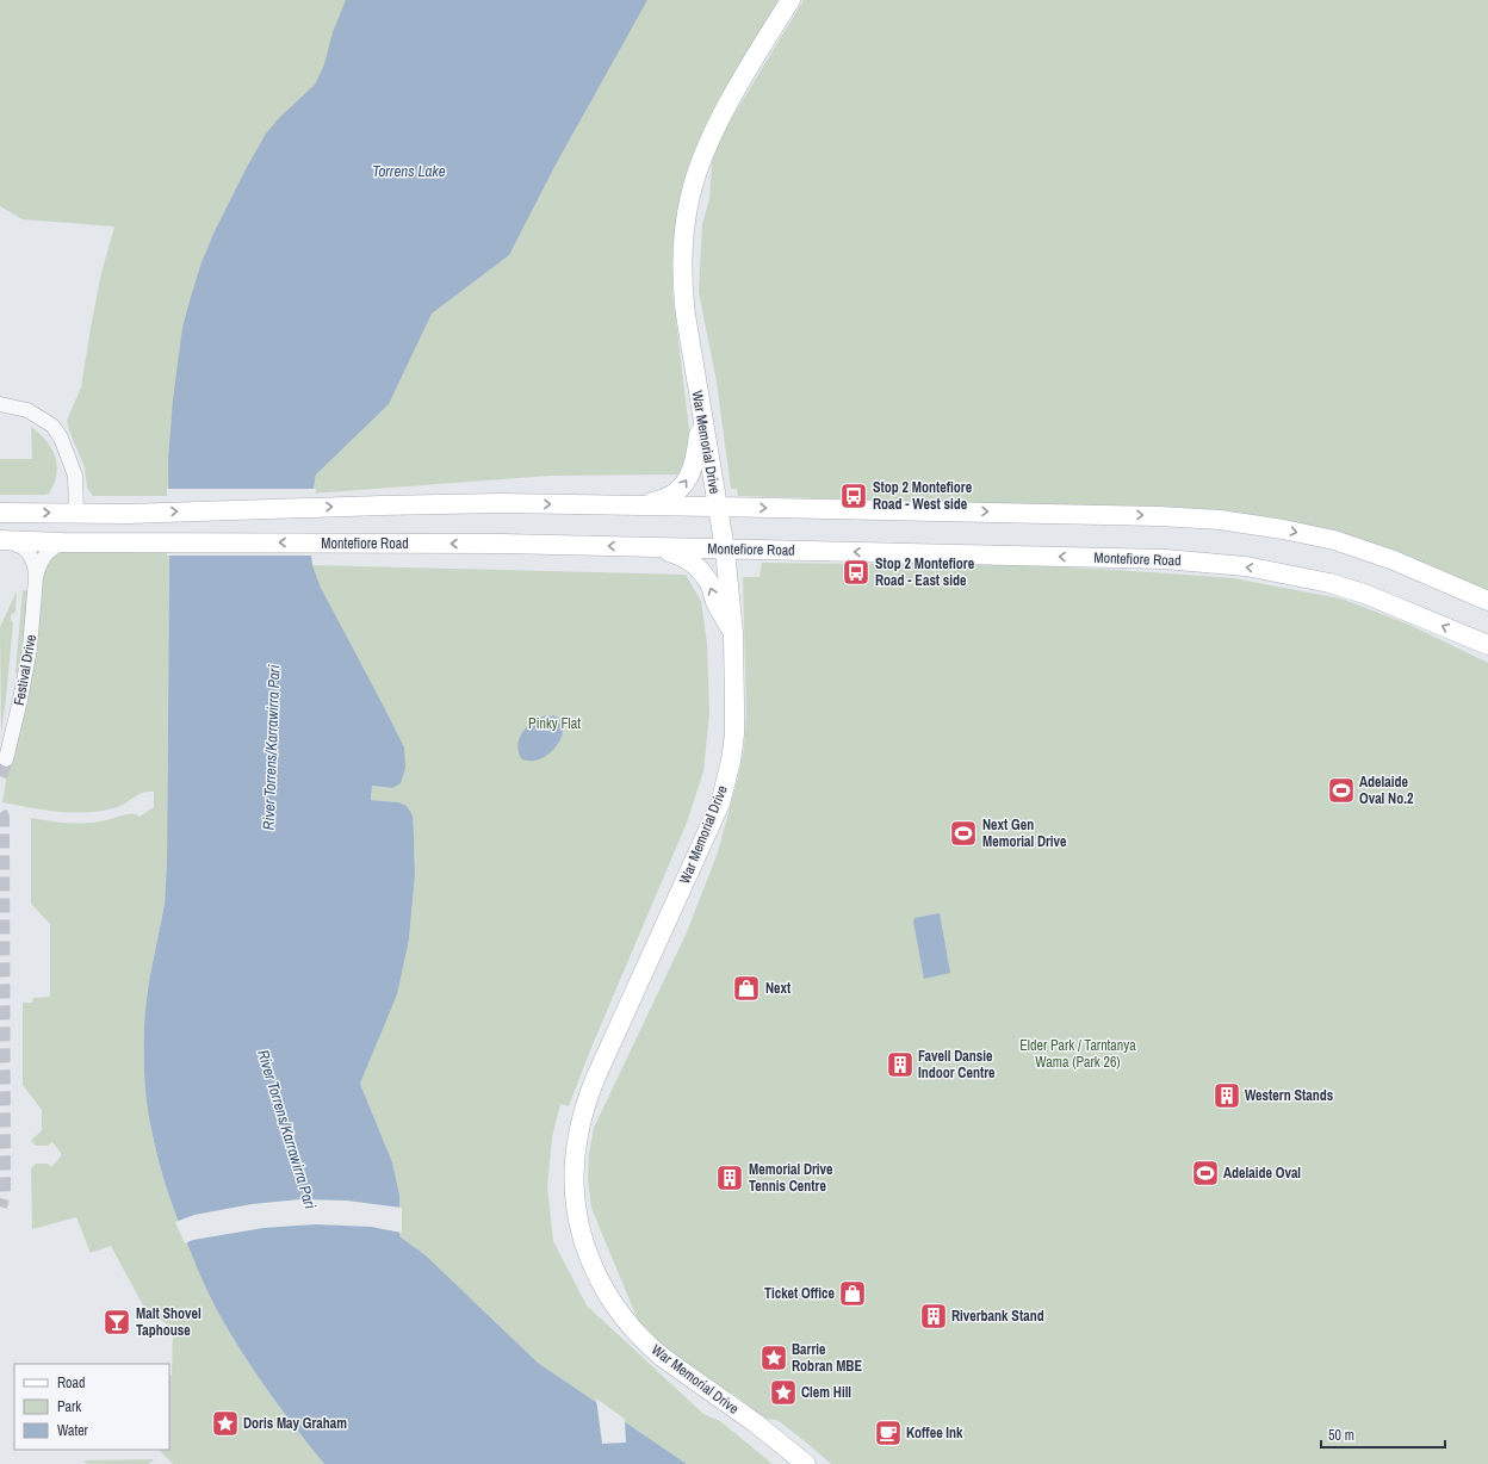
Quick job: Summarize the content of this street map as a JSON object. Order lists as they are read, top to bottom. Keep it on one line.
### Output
{"streets":{"main road":["War Memorial Drive","Montefiore Road"],"street":["Festival Drive"]},"crossings":[["War Memorial Drive","Montefiore Road"],["Montefiore Road","Festival Drive"]],"water":["Torrens Lake","River Torrens/Karrawirra Pari"],"parks":["Pinky Flat","Elder Park / Tarntanya Wama (Park 26)"],"places":{"bus stop":["Stop 2 Montefiore Road - West side","Stop 2 Montefiore Road - East side"],"sports":["Adelaide Oval No.2","Next Gen Memorial Drive","Adelaide Oval"],"shop":["Next","Ticket Office"],"building":["Favell Dansie Indoor Centre","Western Stands","Memorial Drive Tennis Centre","Riverbank Stand"],"bar":["Malt Shovel Taphouse"],"place":["Barrie Robran MBE","Clem Hill","Doris May Graham"],"cafe":["Koffee Ink"]},"legend":["Road","Park","Water"],"scale_bar":"50 m"}
